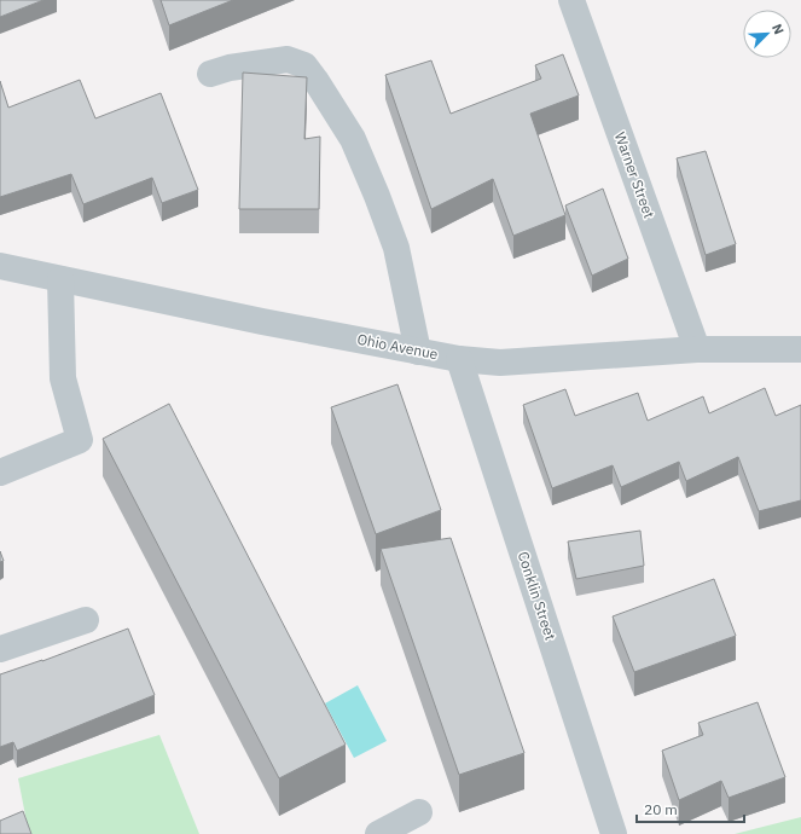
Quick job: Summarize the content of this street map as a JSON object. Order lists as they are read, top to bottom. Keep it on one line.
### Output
{"streets":{"street":["Warner Street","Ohio Avenue","Conklin Street"]},"crossings":[["Warner Street","Ohio Avenue"],["Ohio Avenue","Conklin Street"]],"scale_bar":"20 m","north":"top right"}
